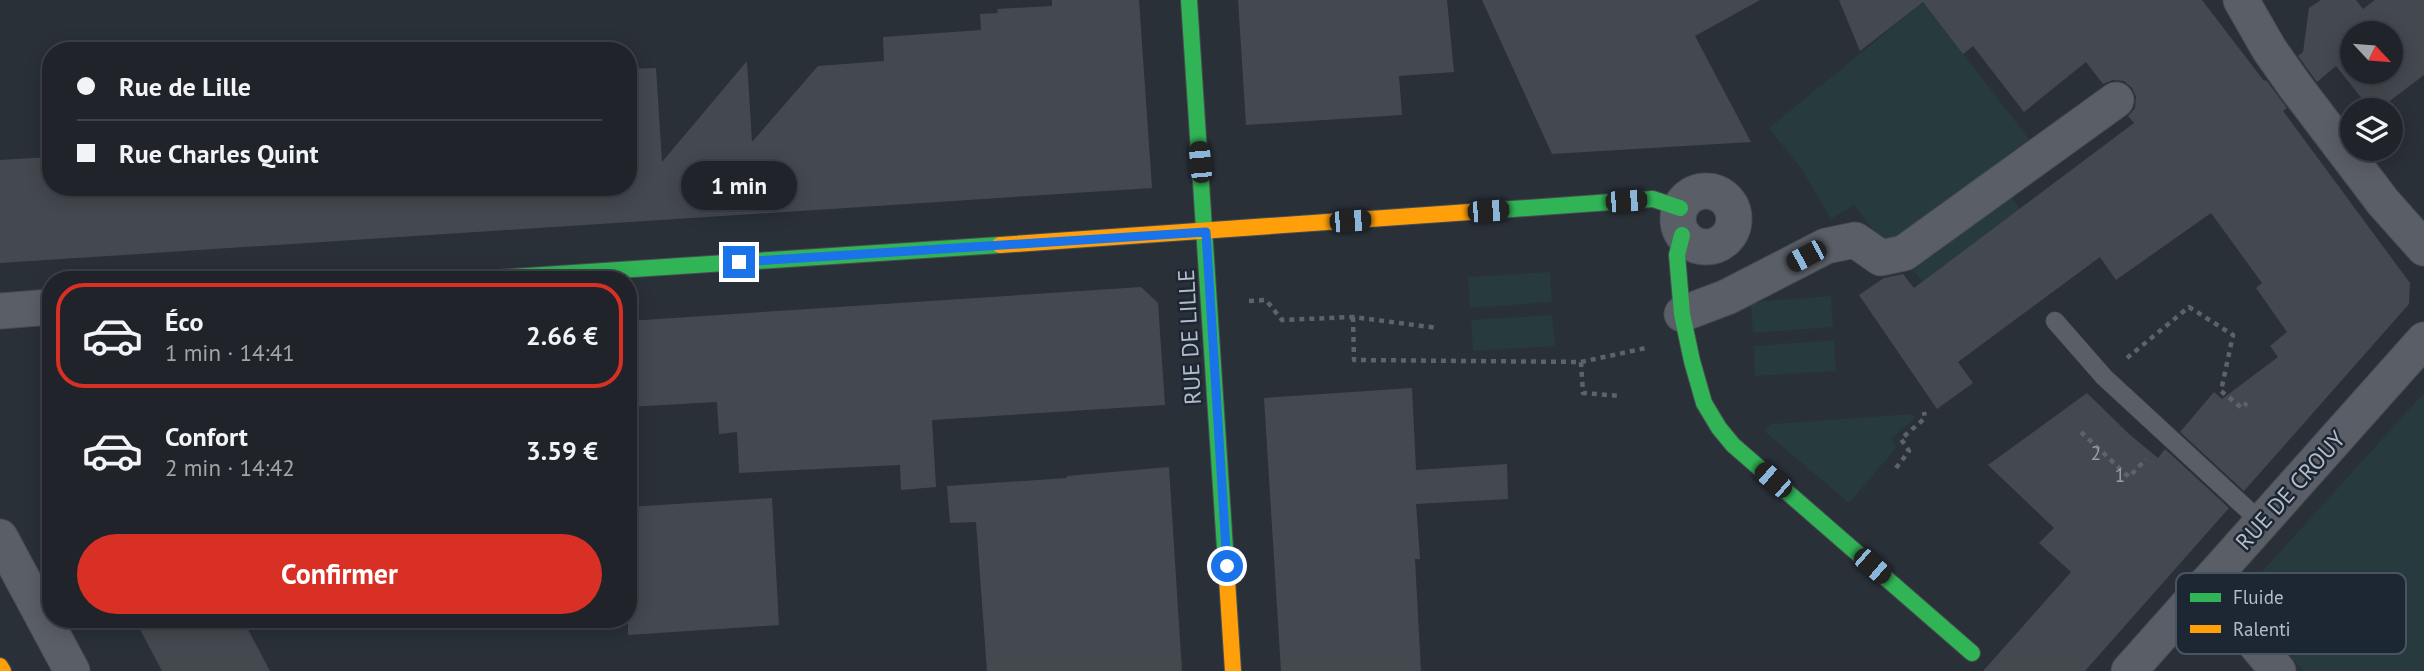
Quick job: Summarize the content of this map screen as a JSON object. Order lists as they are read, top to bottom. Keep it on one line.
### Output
{"streets":{"street":["RUE DE LILLE","RUE DE CROUY"]},"house_numbers":["2","1"],"legend":["Fluide","Ralenti"],"north":"bottom right","page":{"banner":["Rue de Lille","Rue Charles Quint"],"bubble":"1 min","list":[{"name":"Éco","note":"1 min · 14:41","value":"2.66 €"},{"name":"Confort","note":"2 min · 14:42","value":"3.59 €"}],"buttons":"Confirmer"}}
